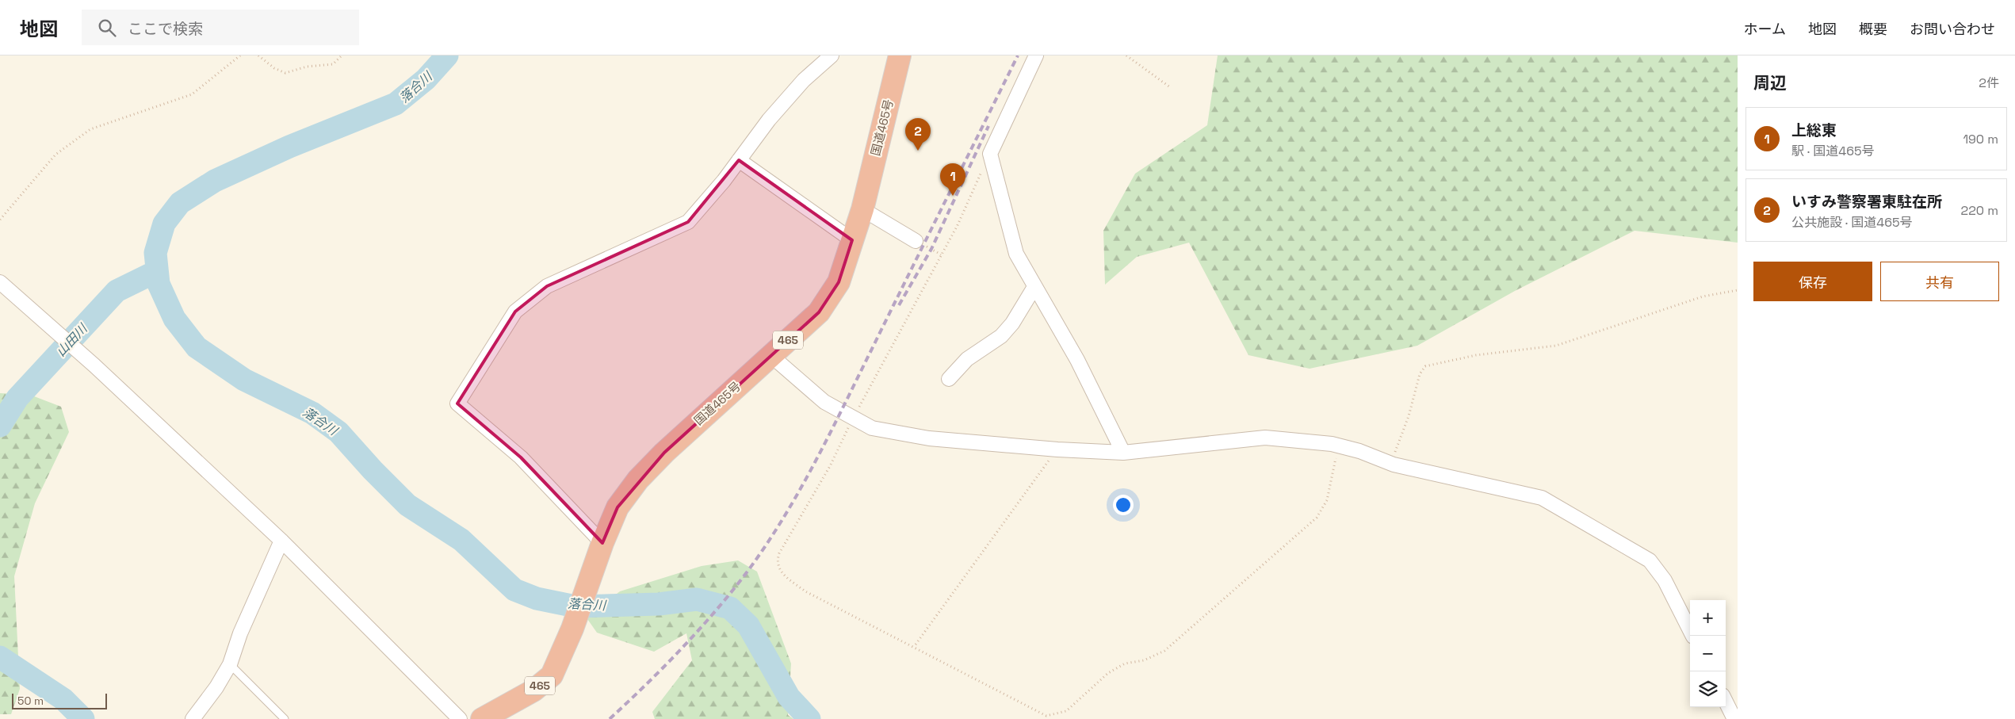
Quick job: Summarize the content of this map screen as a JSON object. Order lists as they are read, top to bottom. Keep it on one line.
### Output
{"streets":{"highway":["国道465号","465"]},"water":["落合川","山田川"],"scale_bar":"50 m","page":{"header":"地図","search":"ここで検索","nav":["ホーム","地図","概要","お問い合わせ"],"heading":["周辺","2件"],"list":[{"mark":"1","name":"上総東","note":"駅 · 国道465号","value":"190 m"},{"mark":"2","name":"いすみ警察署東駐在所","note":"公共施設 · 国道465号","value":"220 m"}],"pins":["2","1"],"buttons":["保存","共有"],"map_buttons":["+","−"],"scale":"50 m"}}
